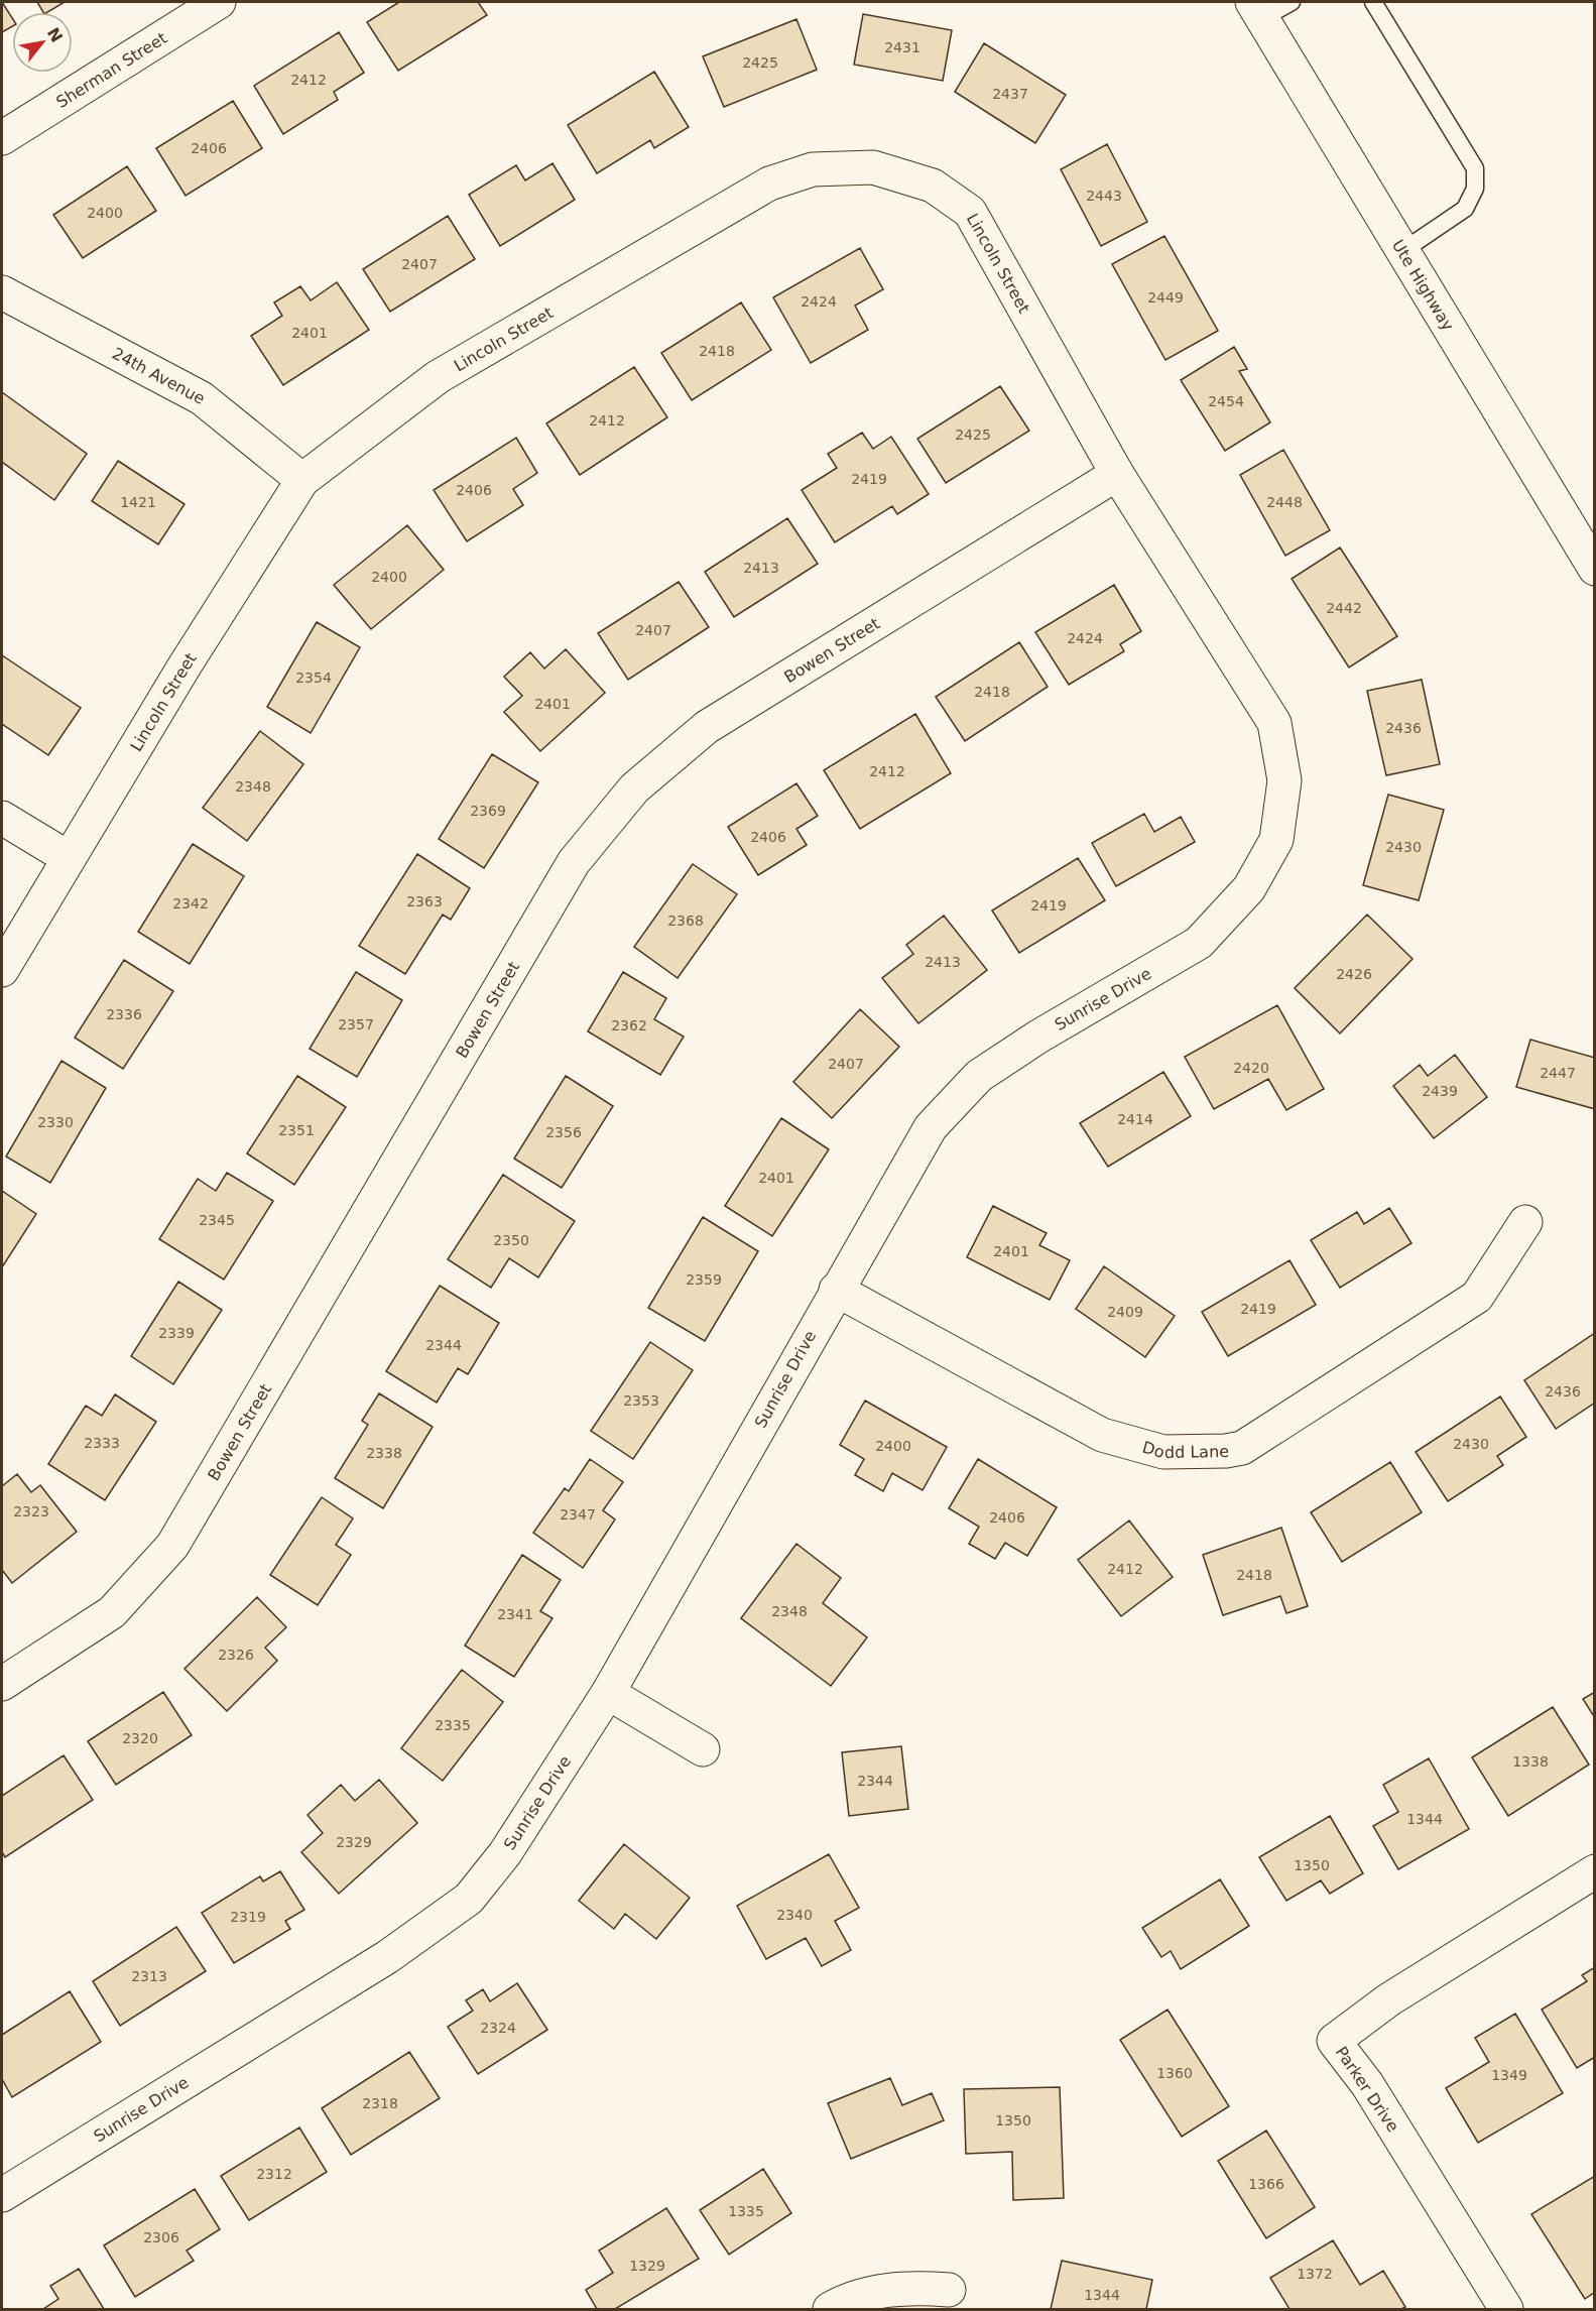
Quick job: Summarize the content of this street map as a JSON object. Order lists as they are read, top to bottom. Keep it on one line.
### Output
{"streets":{"street":["Sherman Street","Lincoln Street","Ute Highway","24th Avenue","Bowen Street","Sunrise Drive","Dodd Lane","Parker Drive"]},"crossings":[["Lincoln Street","24th Avenue"],["Lincoln Street","Bowen Street"],["Lincoln Street","Sunrise Drive"],["Bowen Street","Sunrise Drive"],["Sunrise Drive","Dodd Lane"]],"house_numbers":["2431","2425","2412","2437","2406","2443","2400","2407","2449","2424","2401","2418","2454","2412","2425","2419","2406","1421","2448","2413","2400","2442","2407","2424","2354","2418","2401","2436","2412","2348","2369","2406","2430","2363","2342","2419","2368","2413","2426","2336","2357","2362","2407","2420","2447","2439","2414","2330","2351","2356","2401","2345","2350","2401","2359","2419","2409","2339","2344","2436","2353","2333","2430","2400","2338","2323","2347","2406","2412","2418","2348","2341","2326","2335","2320","1338","2344","1344","2329","1350","2340","2319","2313","2324","1360","1349","2318","1350","2312","1366","1335","2306","1329","1372","1344"],"north":"top right"}
